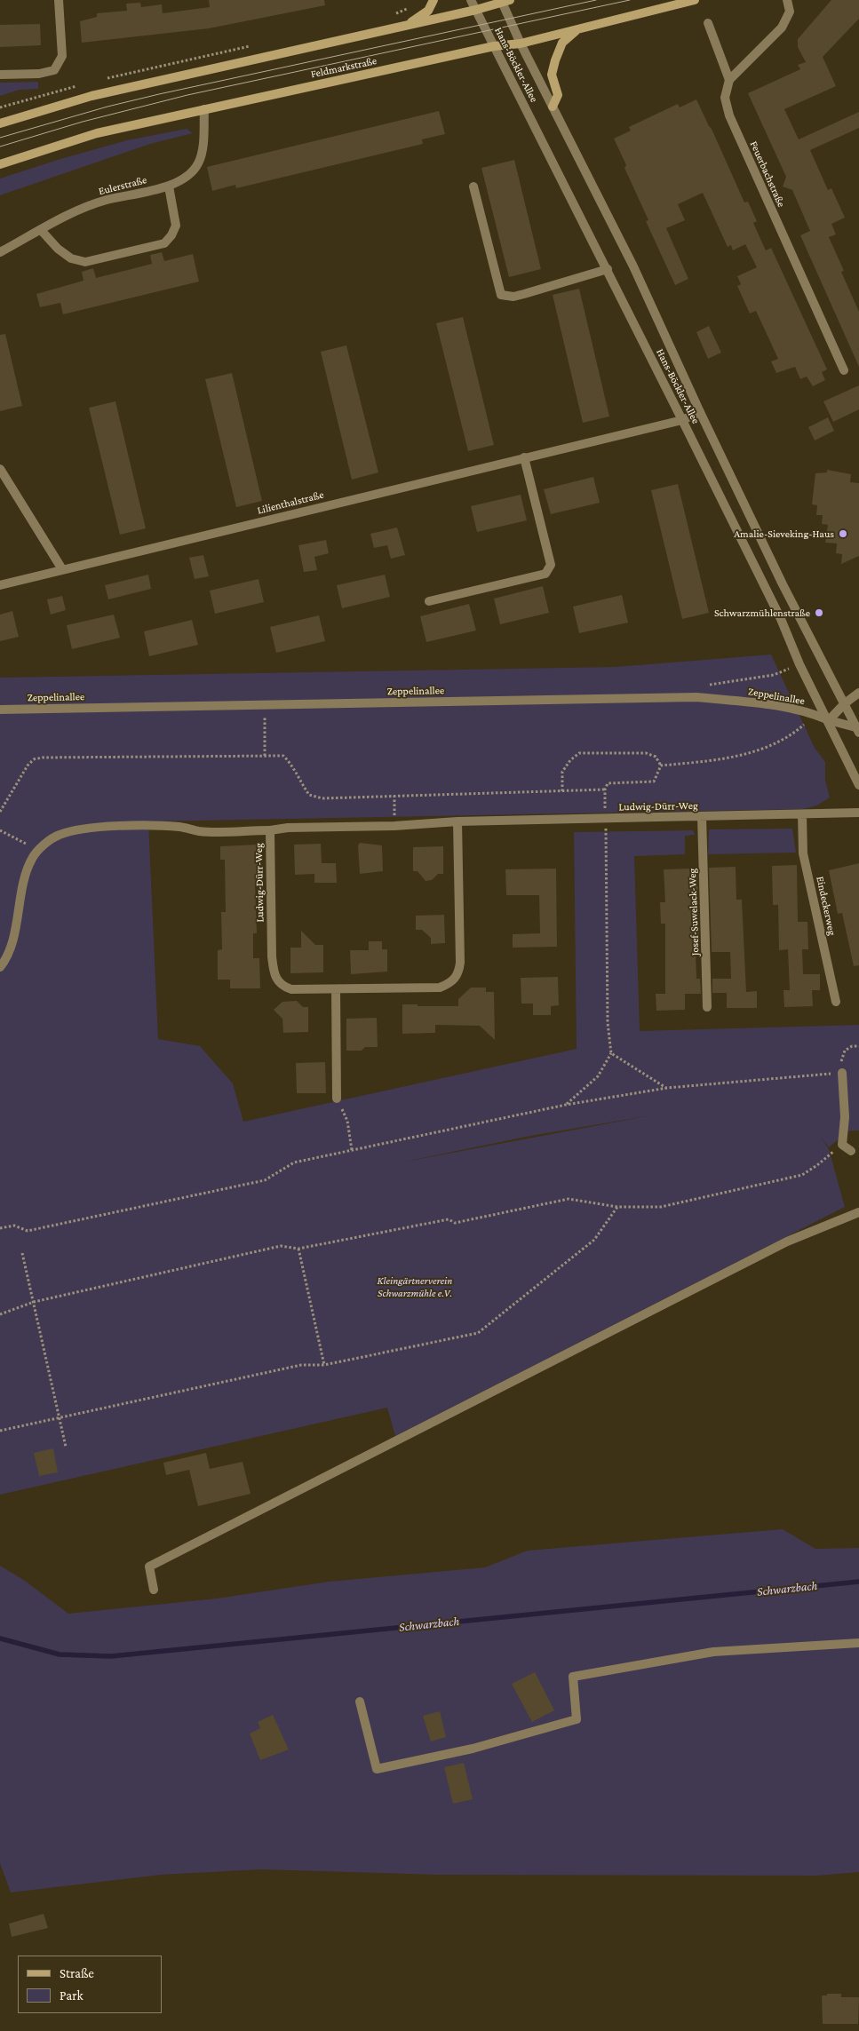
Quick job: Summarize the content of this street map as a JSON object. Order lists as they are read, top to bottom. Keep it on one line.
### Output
{"streets":{"main road":["Feldmarkstraße"],"street":["Hans-Böckler-Allee","Feuerbachstraße","Eulerstraße","Lilienthalstraße","Zeppelinallee","Ludwig-Dürr-Weg","Eindeckerweg","Josef-Suwelack-Weg"]},"crossings":[["Hans-Böckler-Allee","Feldmarkstraße"],["Hans-Böckler-Allee","Lilienthalstraße"],["Hans-Böckler-Allee","Zeppelinallee"],["Feldmarkstraße","Eulerstraße"],["Ludwig-Dürr-Weg","Eindeckerweg"],["Ludwig-Dürr-Weg","Josef-Suwelack-Weg"]],"water":["Schwarzbach"],"parks":["Kleingärtnerverein Schwarzmühle e.V."],"places":["Amalie-Sieveking-Haus","Schwarzmühlenstraße"],"legend":["Straße","Park"]}
